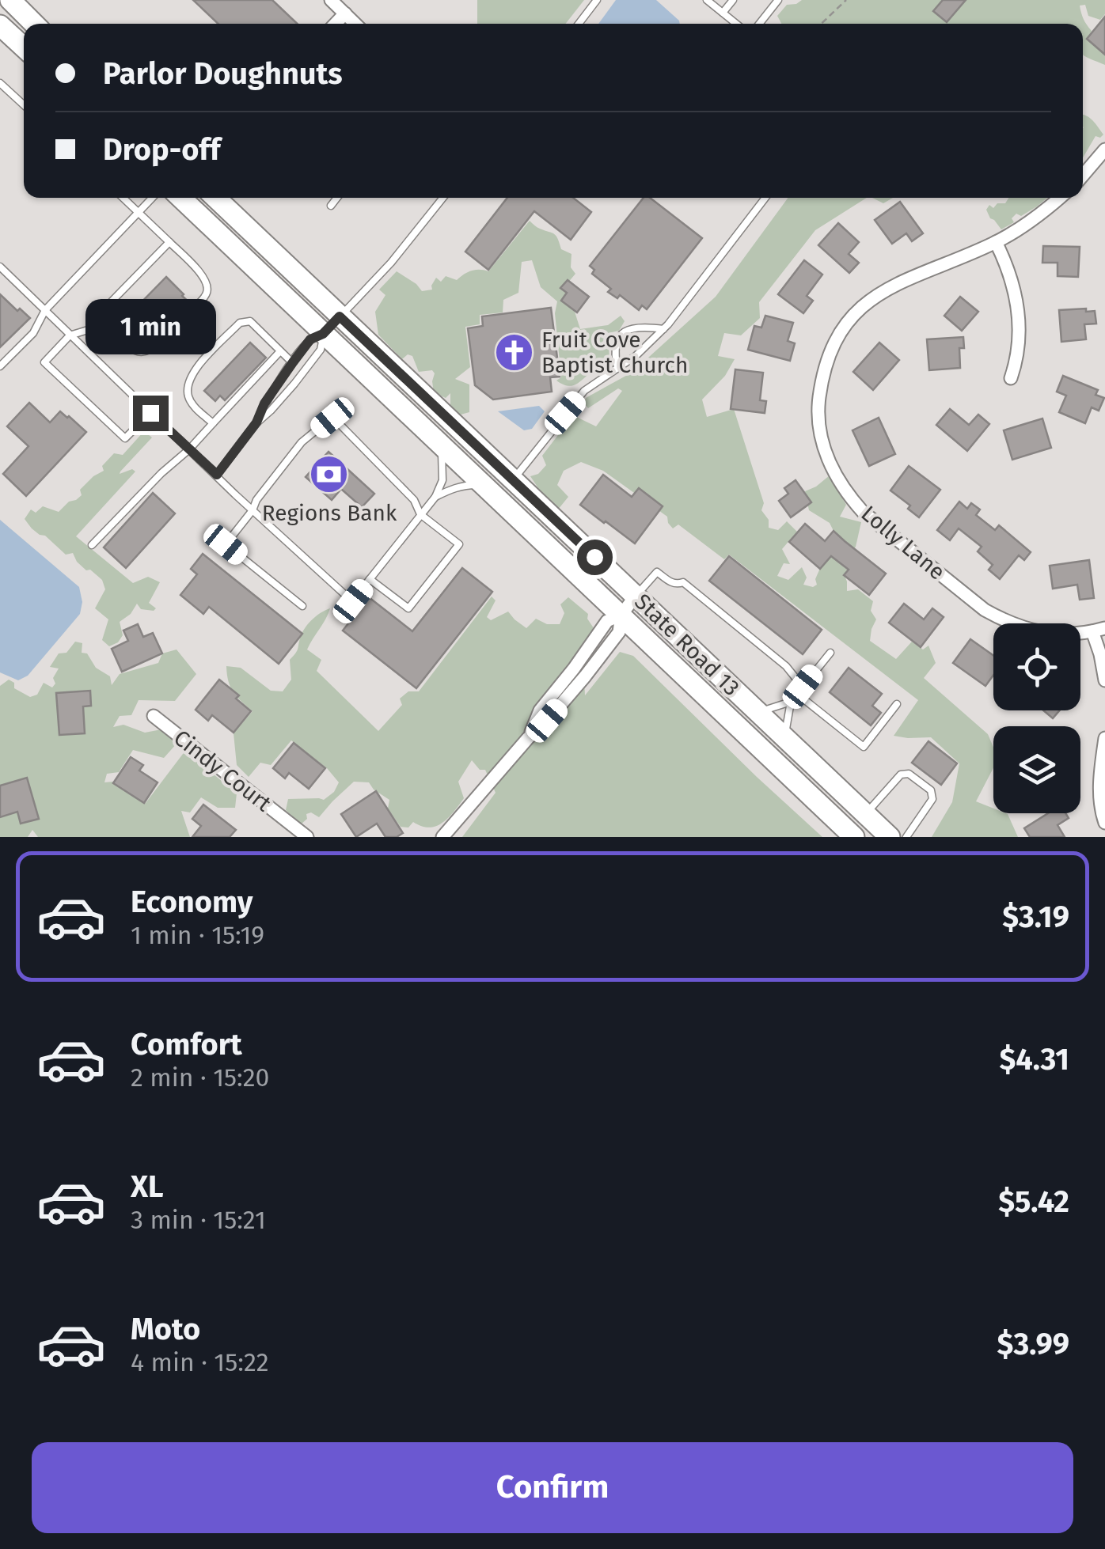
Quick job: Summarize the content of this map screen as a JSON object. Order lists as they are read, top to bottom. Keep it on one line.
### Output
{"streets":{"main road":["State Road 13"],"street":["Lolly Lane","Cindy Court"]},"places":{"church":["Fruit Cove Baptist Church"],"bank":["Regions Bank"]},"page":{"banner":["Parlor Doughnuts","Drop-off"],"bubble":"1 min","list":[{"name":"Economy","note":"1 min · 15:19","value":"$3.19"},{"name":"Comfort","note":"2 min · 15:20","value":"$4.31"},{"name":"XL","note":"3 min · 15:21","value":"$5.42"},{"name":"Moto","note":"4 min · 15:22","value":"$3.99"}],"buttons":"Confirm"}}
